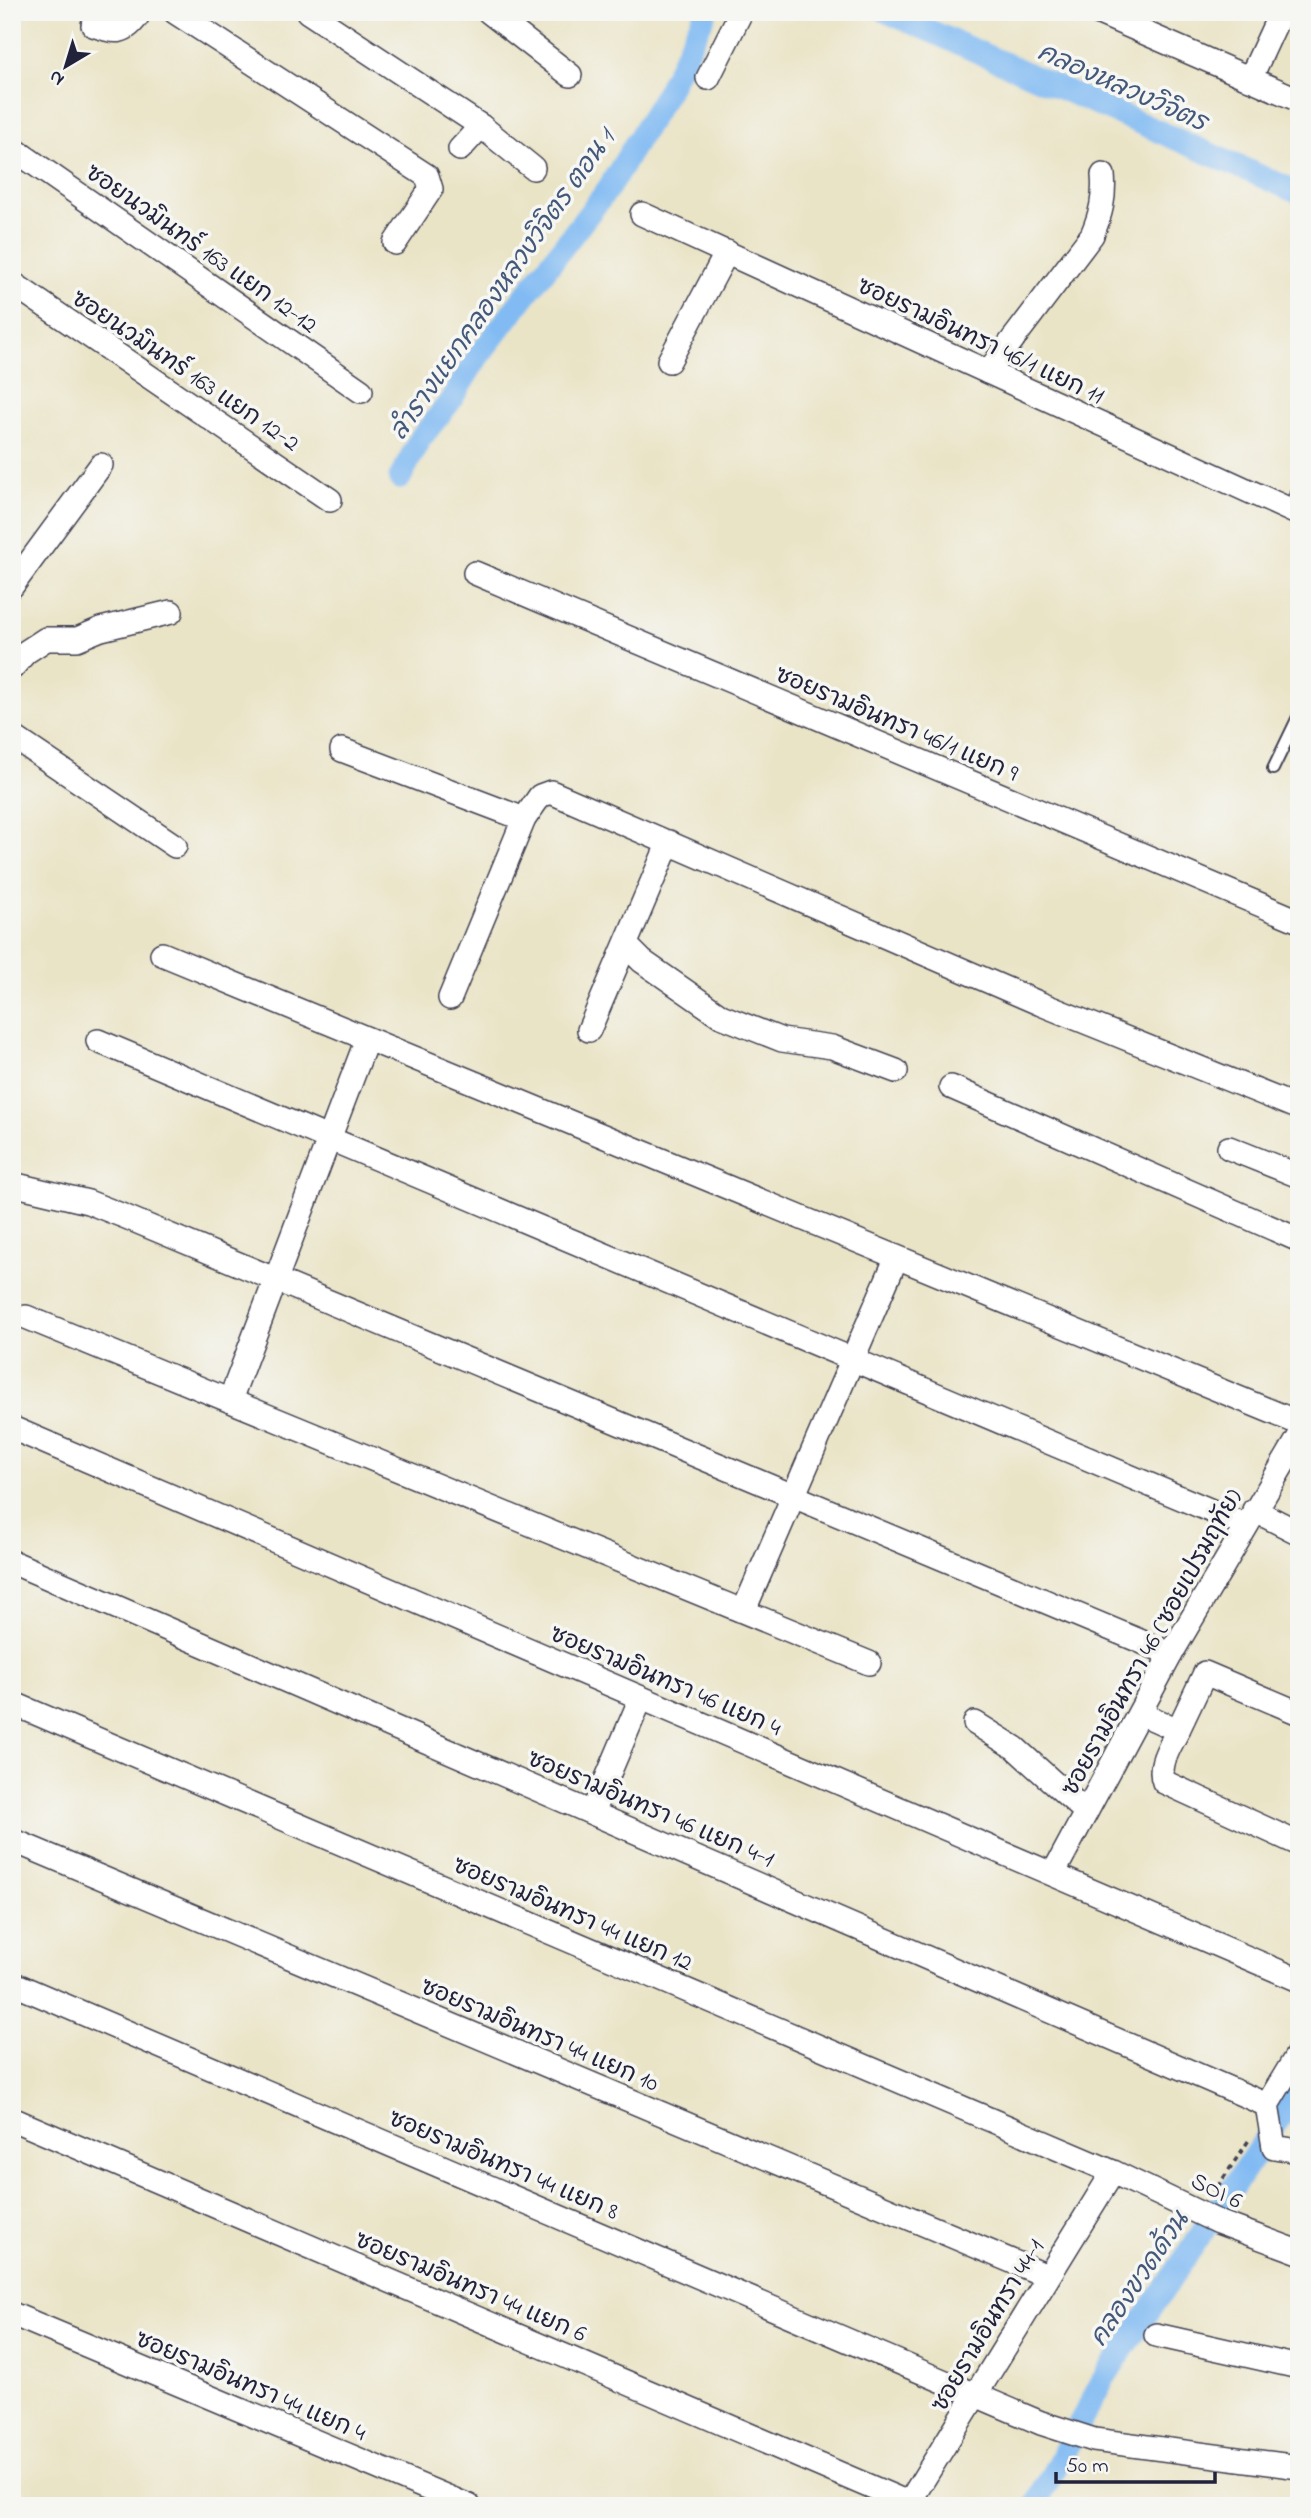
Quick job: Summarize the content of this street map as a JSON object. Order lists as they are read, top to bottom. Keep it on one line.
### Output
{"streets":{"street":["ซอยนวมินทร์ 163 แยก 12-12","ซอยรามอินทรา 46/1 แยก 11","ซอยนวมินทร์ 163 แยก 12-2","ซอยรามอินทรา 46/1 แยก 9","ซอยรามอินทรา 46 (ซอยเปรมฤทัย)","ซอยรามอินทรา 46 แยก 4","ซอยรามอินทรา 46 แยก 4-1","ซอยรามอินทรา 44 แยก 12","ซอยรามอินทรา 44 แยก 10","ซอยรามอินทรา 44 แยก 8","SOI 6","ซอยรามอินทรา 44 แยก 6","ซอยรามอินทรา 44-1","ซอยรามอินทรา 44 แยก 4"]},"crossings":[["ซอยรามอินทรา 46 (ซอยเปรมฤทัย)","ซอยรามอินทรา 46 แยก 4"],["ซอยรามอินทรา 44 แยก 12","SOI 6"],["ซอยรามอินทรา 44 แยก 12","ซอยรามอินทรา 44-1"],["ซอยรามอินทรา 44 แยก 10","ซอยรามอินทรา 44-1"],["ซอยรามอินทรา 44 แยก 8","ซอยรามอินทรา 44-1"],["SOI 6","ซอยรามอินทรา 44-1"],["ซอยรามอินทรา 44 แยก 6","ซอยรามอินทรา 44-1"]],"water":["คลองหลวงวิจิตร","ลำรางแยกคลองหลวงวิจิตร ตอน 1","คลองขวดด้วน"],"scale_bar":"50 m","north":"bottom left"}
